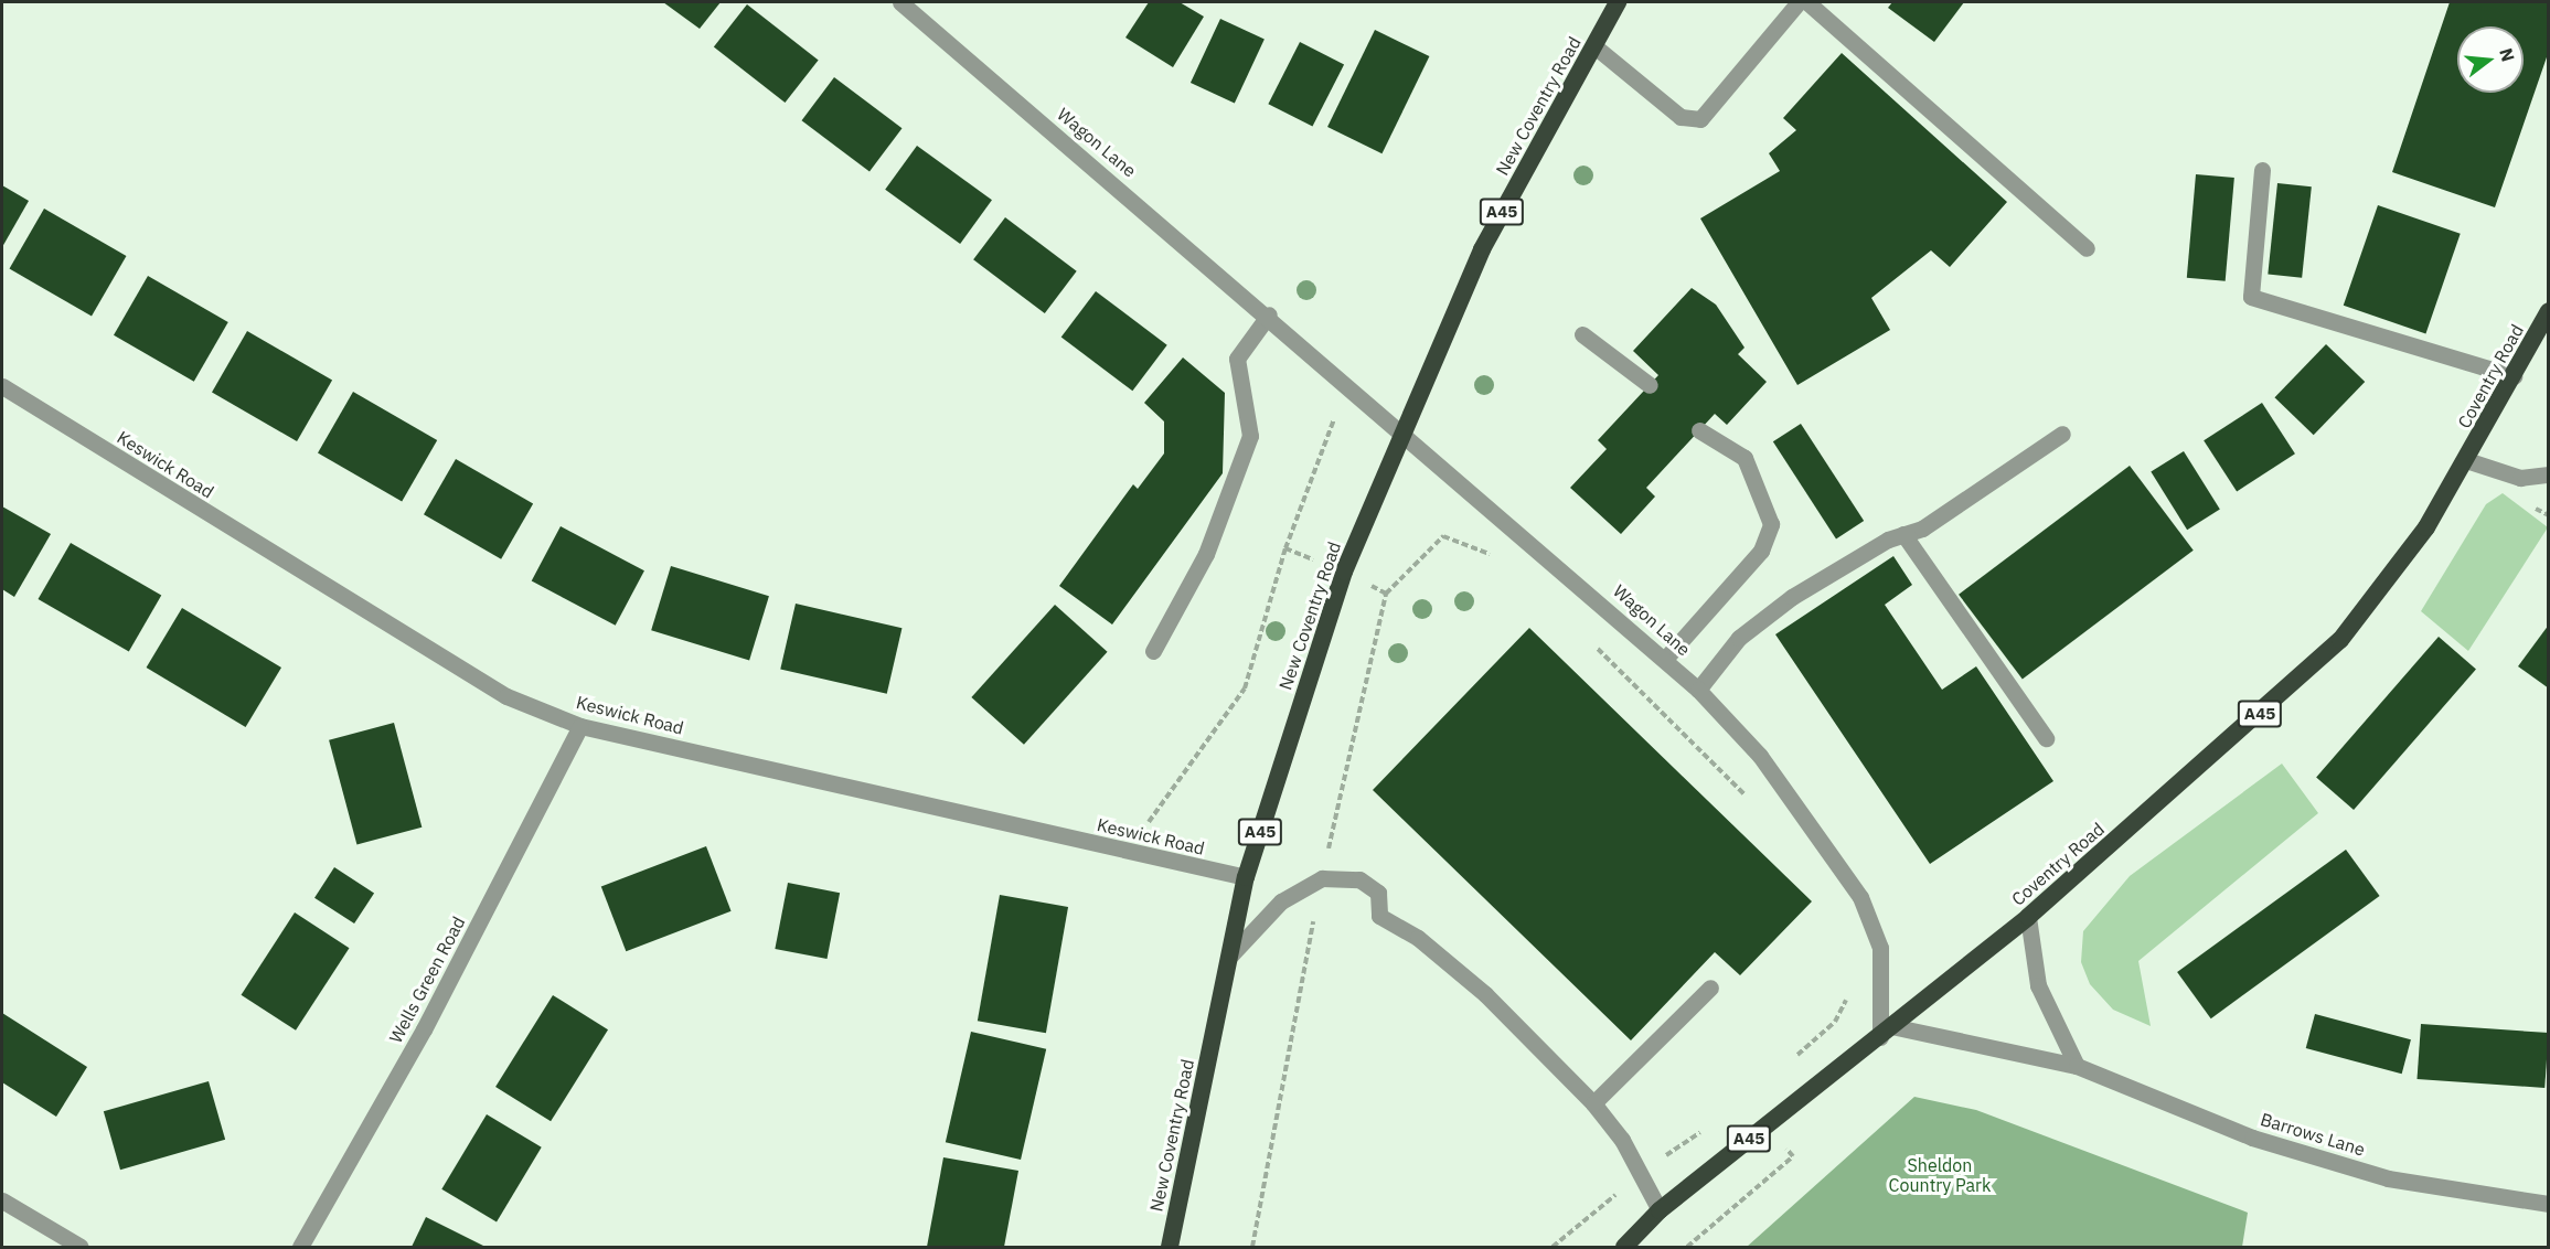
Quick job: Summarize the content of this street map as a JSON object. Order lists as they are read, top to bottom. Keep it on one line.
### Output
{"streets":{"highway":["New Coventry Road","A45","Coventry Road"],"street":["Wagon Lane","Keswick Road","Wells Green Road","Barrows Lane"]},"crossings":[["New Coventry Road","Wagon Lane"],["New Coventry Road","Keswick Road"],["Wagon Lane","Coventry Road"],["Wagon Lane","Barrows Lane"],["Coventry Road","Barrows Lane"],["Keswick Road","Wells Green Road"]],"parks":["Sheldon Country Park"],"north":"right"}
